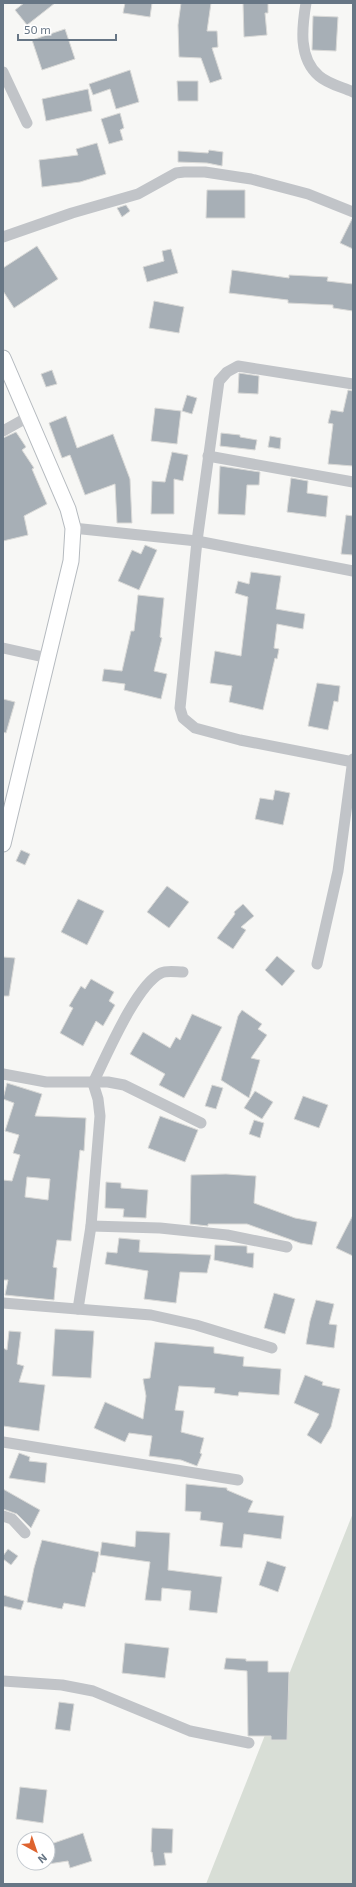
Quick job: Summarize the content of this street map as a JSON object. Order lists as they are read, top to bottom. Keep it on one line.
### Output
{"scale_bar":"50 m","north":"bottom right"}
